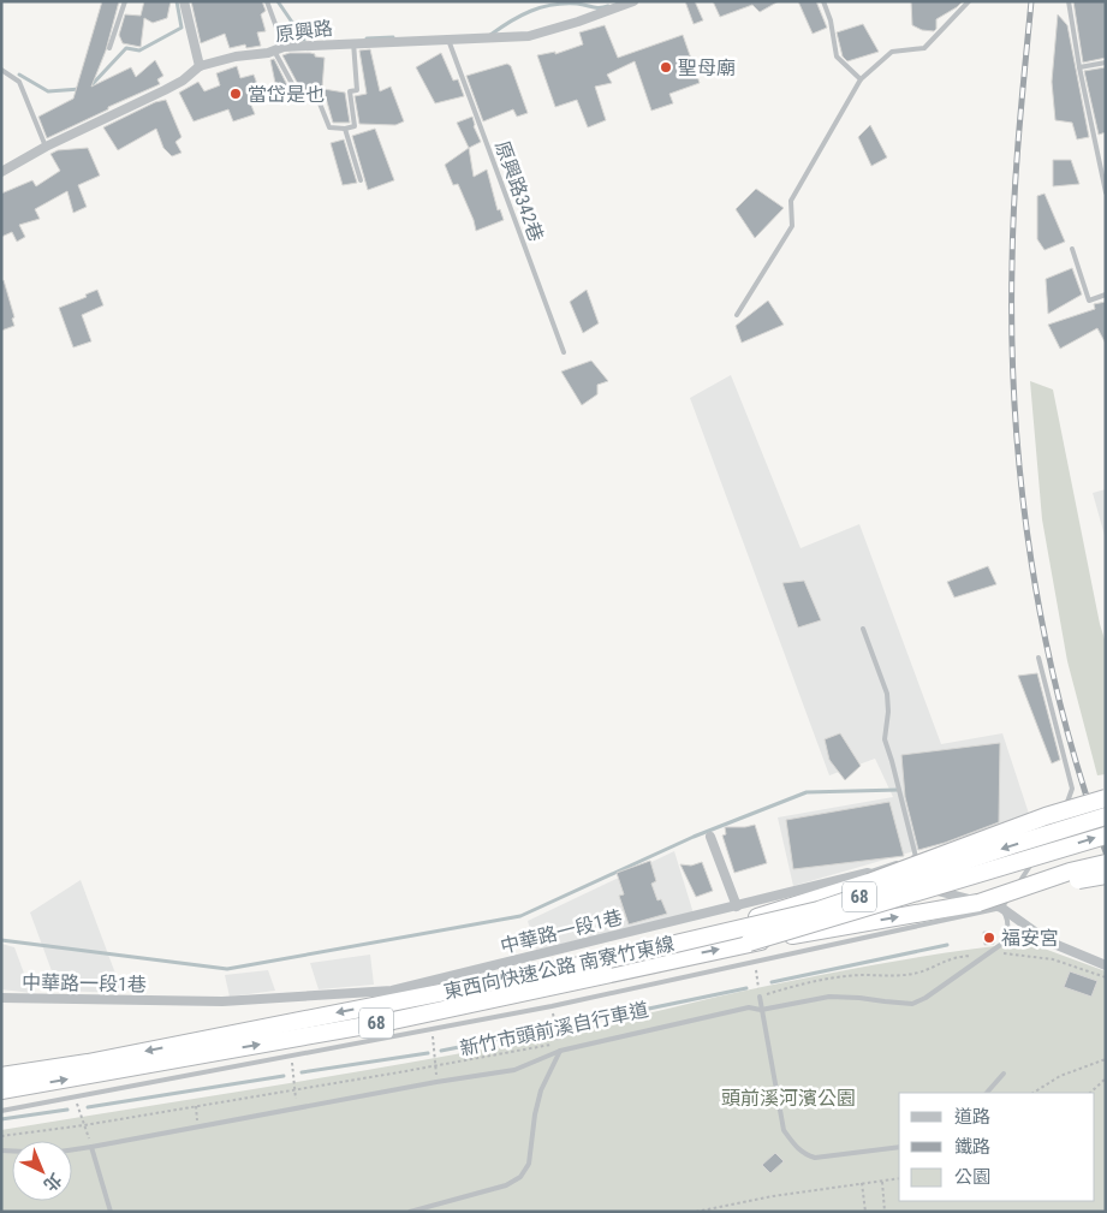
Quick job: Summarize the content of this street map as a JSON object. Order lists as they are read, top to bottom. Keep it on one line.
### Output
{"streets":{"highway":["68","東西向快速公路 南寮竹東線"],"street":["原興路","中華路一段1巷"],"lane":["原興路342巷"],"path":["新竹市頭前溪自行車道"]},"crossings":[["原興路","原興路342巷"]],"parks":["頭前溪河濱公園"],"places":["聖母廟","當岱是也","福安宮"],"legend":["道路","鐵路","公園"],"north":"bottom right"}
